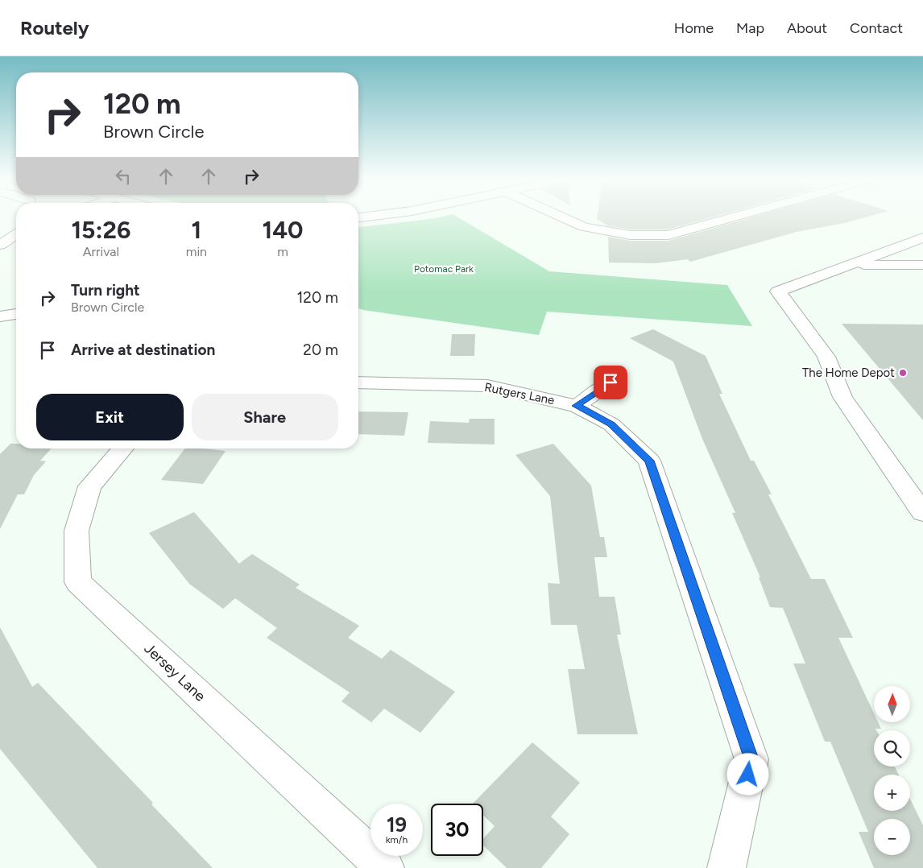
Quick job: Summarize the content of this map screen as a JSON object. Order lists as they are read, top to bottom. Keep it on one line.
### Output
{"streets":{"street":["Rutgers Lane","Jersey Lane"]},"parks":["Potomac Park"],"places":["The Home Depot"],"north":"top","page":{"header":"Routely","nav":["Home","Map","About","Contact"],"turn":["120 m","Brown Circle"],"eta":["15:26","Arrival","1","min","140","m"],"list":[{"name":"Turn right","note":"Brown Circle","value":"120 m"},{"name":"Arrive at destination","value":"20 m"}],"buttons":["Exit","Share"],"map_buttons":["+","−"],"speed":"19 km/h","limit":"30"}}
